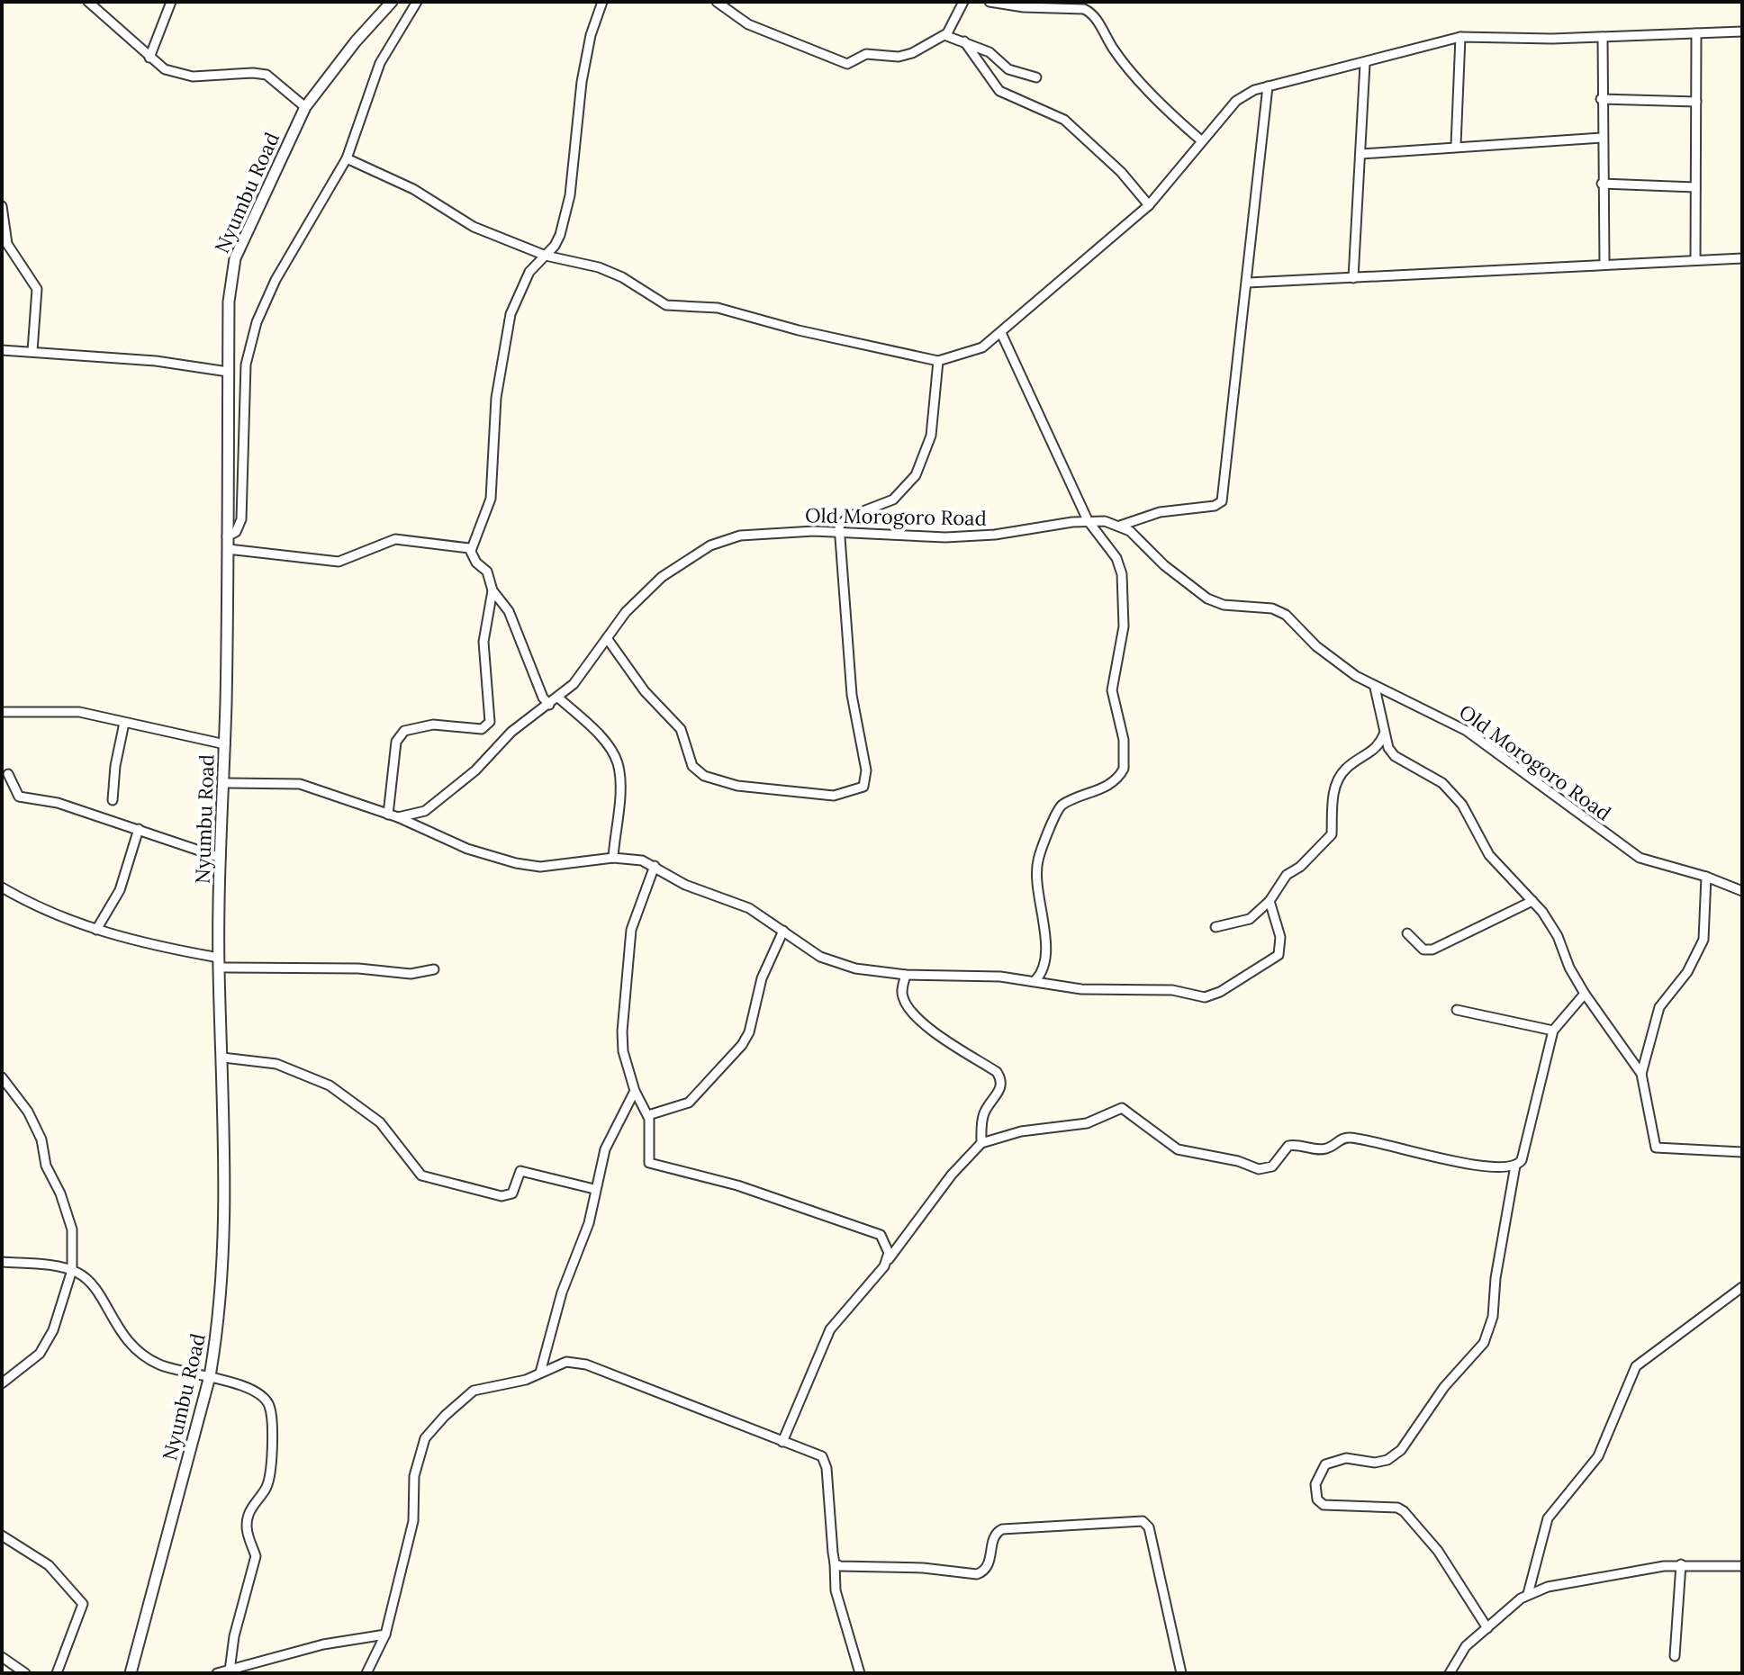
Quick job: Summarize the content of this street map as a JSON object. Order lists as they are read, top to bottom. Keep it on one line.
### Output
{"streets":{"street":["Nyumbu Road","Old Morogoro Road"]}}
